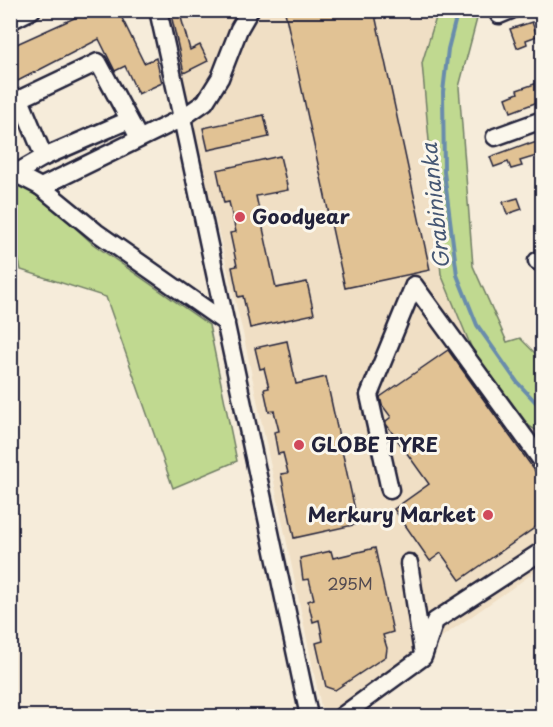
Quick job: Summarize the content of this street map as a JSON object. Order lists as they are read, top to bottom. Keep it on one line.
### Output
{"water":["Grabinianka"],"places":["Goodyear","GLOBE TYRE","Merkury Market"],"house_numbers":["295M"]}
